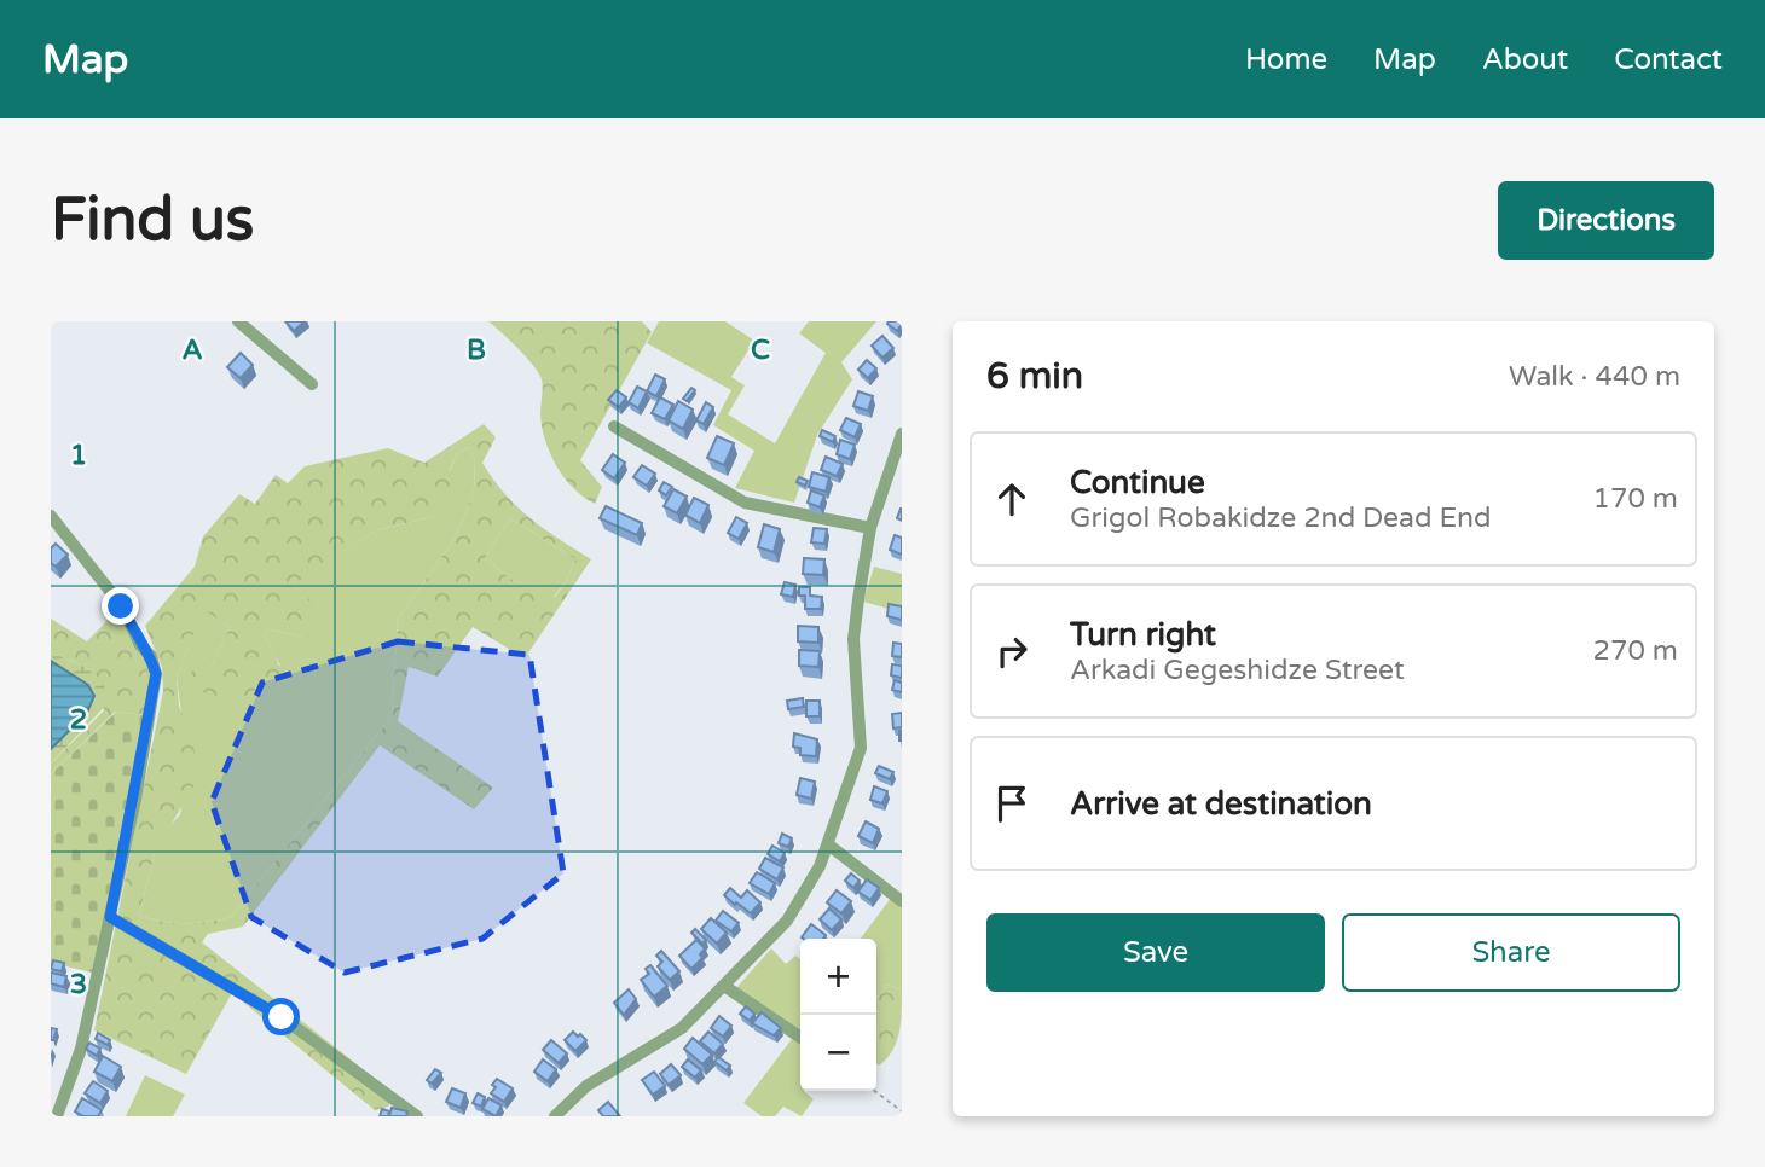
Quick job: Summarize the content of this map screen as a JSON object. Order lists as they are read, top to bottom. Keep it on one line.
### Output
{"page":{"header":"Map","nav":["Home","Map","About","Contact"],"buttons":["Directions",["Save","Share"]],"title":"Find us","heading":["6 min","Walk · 440 m"],"list":[["Continue","Grigol Robakidze 2nd Dead End","170 m"],["Turn right","Arkadi Gegeshidze Street","270 m"],"Arrive at destination"],"map_buttons":["+","−"]},"grid":{"columns":["A","B","C"],"rows":["1","2","3"]}}
